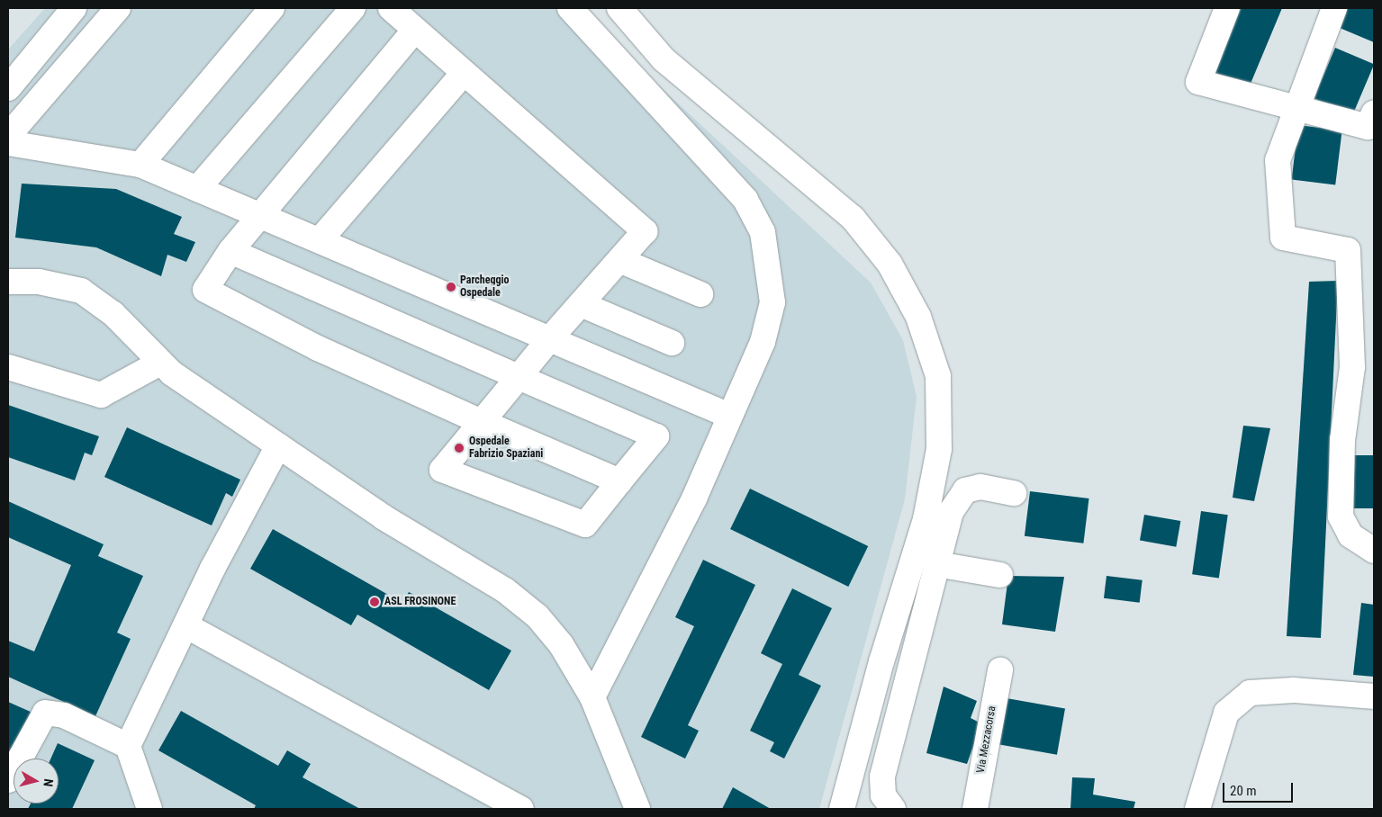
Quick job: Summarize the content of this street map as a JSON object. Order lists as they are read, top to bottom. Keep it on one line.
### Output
{"streets":{"street":["Via Mezzacorsa"]},"places":["Parcheggio Ospedale","Ospedale Fabrizio Spaziani","ASL FROSINONE"],"scale_bar":"20 m","north":"right"}
